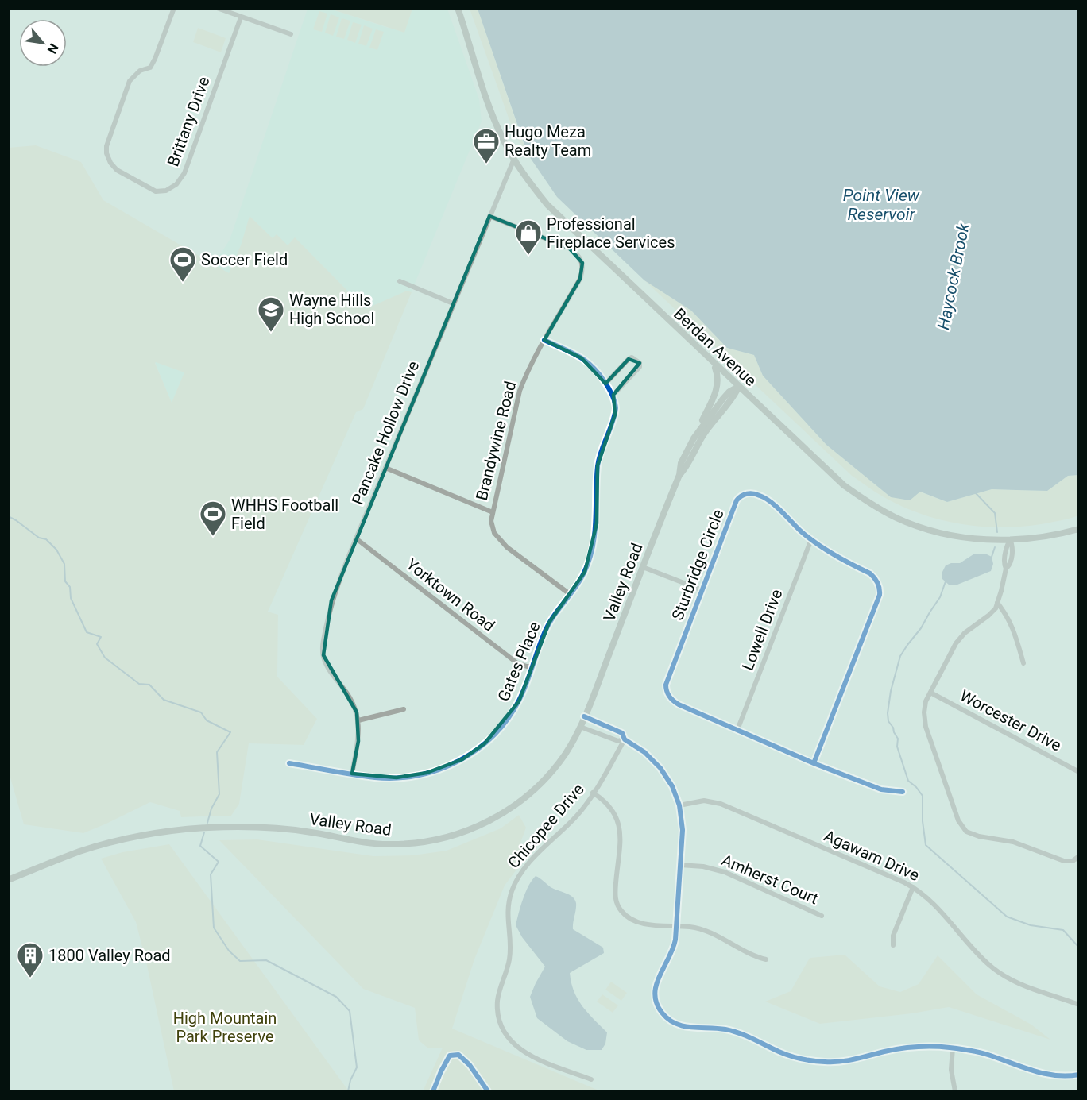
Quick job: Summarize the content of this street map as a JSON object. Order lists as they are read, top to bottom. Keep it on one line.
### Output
{"streets":{"main road":["Berdan Avenue","Valley Road"],"street":["Brittany Drive","Pancake Hollow Drive","Brandywine Road","Sturbridge Circle","Yorktown Road","Lowell Drive","Gates Place","Worcester Drive","Chicopee Drive","Agawam Drive","Amherst Court"]},"crossings":[["Berdan Avenue","Pancake Hollow Drive"],["Berdan Avenue","Valley Road"],["Pancake Hollow Drive","Brandywine Road"],["Pancake Hollow Drive","Yorktown Road"],["Pancake Hollow Drive","Gates Place"],["Brandywine Road","Gates Place"],["Sturbridge Circle","Lowell Drive"],["Yorktown Road","Gates Place"]],"water":["Point View Reservoir","Haycock Brook"],"parks":["High Mountain Park Preserve"],"places":{"office":["Hugo Meza Realty Team"],"shop":["Professional Fireplace Services"],"sports":["Soccer Field","WHHS Football Field"],"school or university":["Wayne Hills High School"],"building":["1800 Valley Road"]},"north":"bottom right"}
